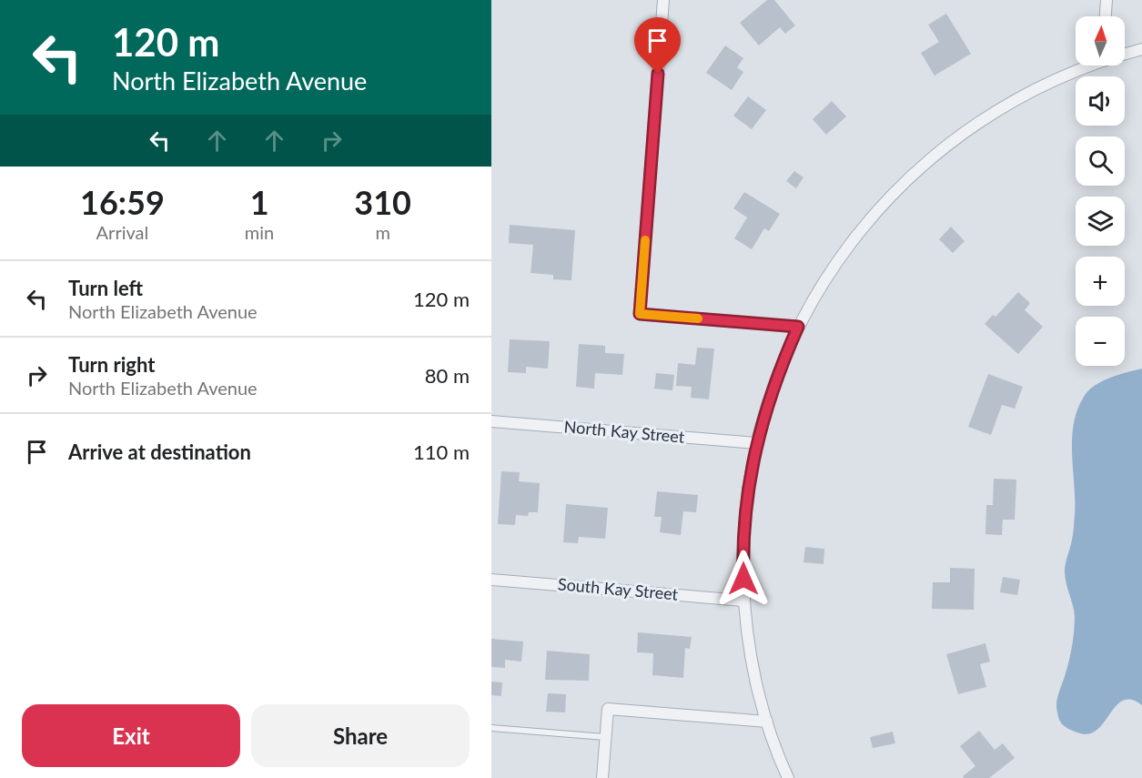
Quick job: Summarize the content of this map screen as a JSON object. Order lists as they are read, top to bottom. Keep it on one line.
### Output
{"streets":{"street":["North Kay Street","South Kay Street"]},"north":"top","page":{"turn":["120 m","North Elizabeth Avenue"],"map_buttons":["+","−"],"eta":["16:59","Arrival","1","min","310","m"],"list":[{"name":"Turn left","note":"North Elizabeth Avenue","value":"120 m"},{"name":"Turn right","note":"North Elizabeth Avenue","value":"80 m"},{"name":"Arrive at destination","value":"110 m"}],"buttons":["Exit","Share"]}}
